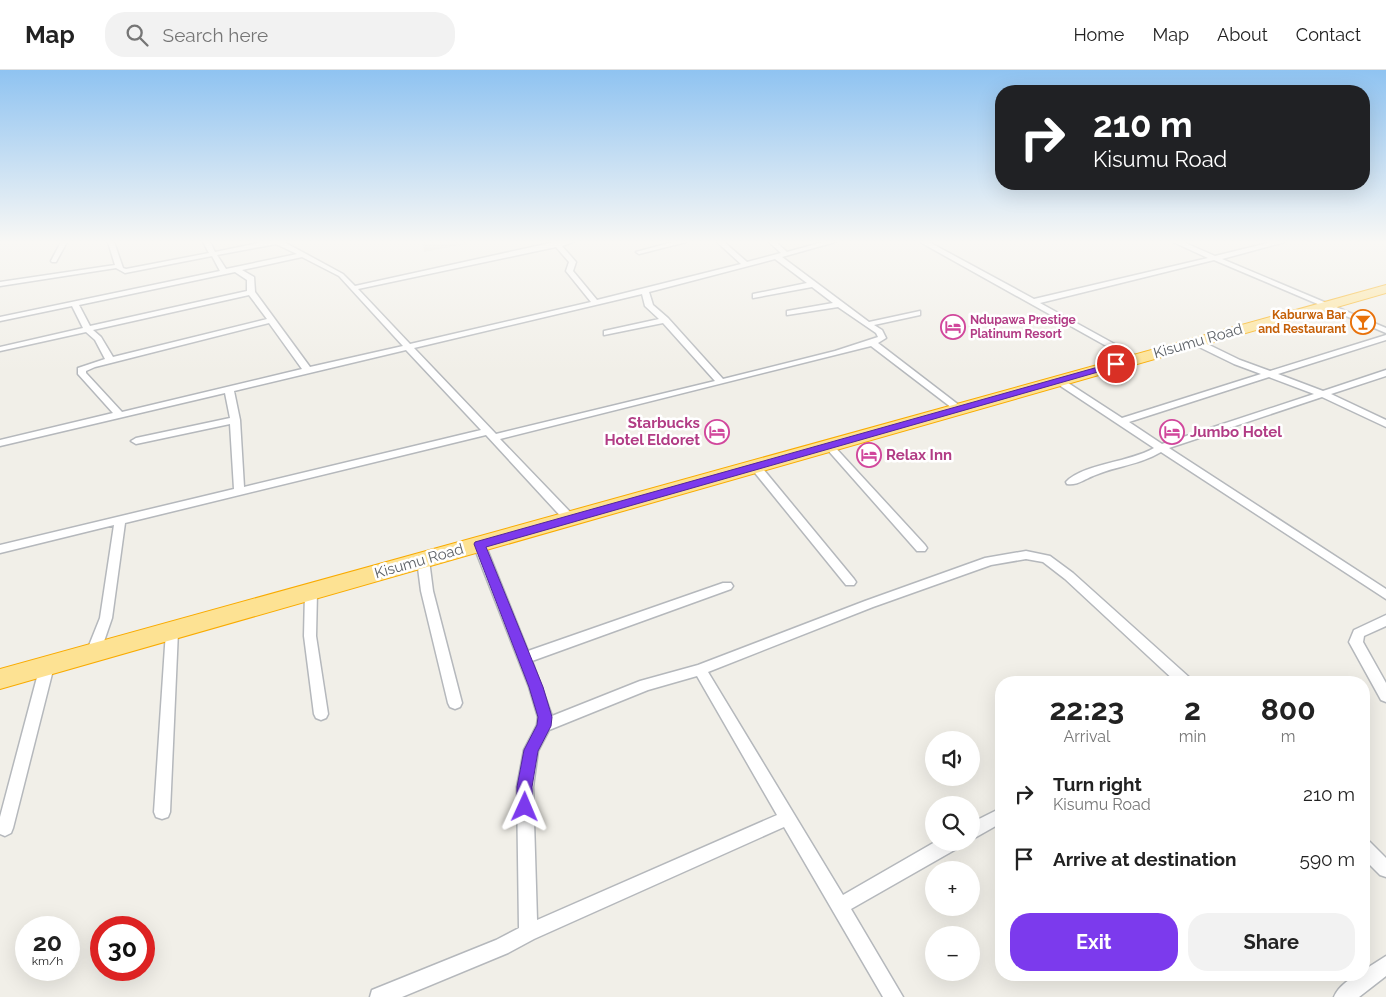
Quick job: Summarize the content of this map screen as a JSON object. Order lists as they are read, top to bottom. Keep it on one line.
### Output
{"streets":{"highway":["Kisumu Road"]},"places":{"bar":["Kaburwa Bar and Restaurant"],"hotel":["Ndupawa Prestige Platinum Resort","Starbucks Hotel Eldoret","Jumbo Hotel","Relax Inn"]},"page":{"header":"Map","search":"Search here","nav":["Home","Map","About","Contact"],"turn":["210 m","Kisumu Road"],"eta":["22:23","Arrival","2","min","800","m"],"map_buttons":["+","−"],"list":[{"name":"Turn right","note":"Kisumu Road","value":"210 m"},{"name":"Arrive at destination","value":"590 m"}],"buttons":["Exit","Share"],"speed":"20 km/h","limit":"30"}}
